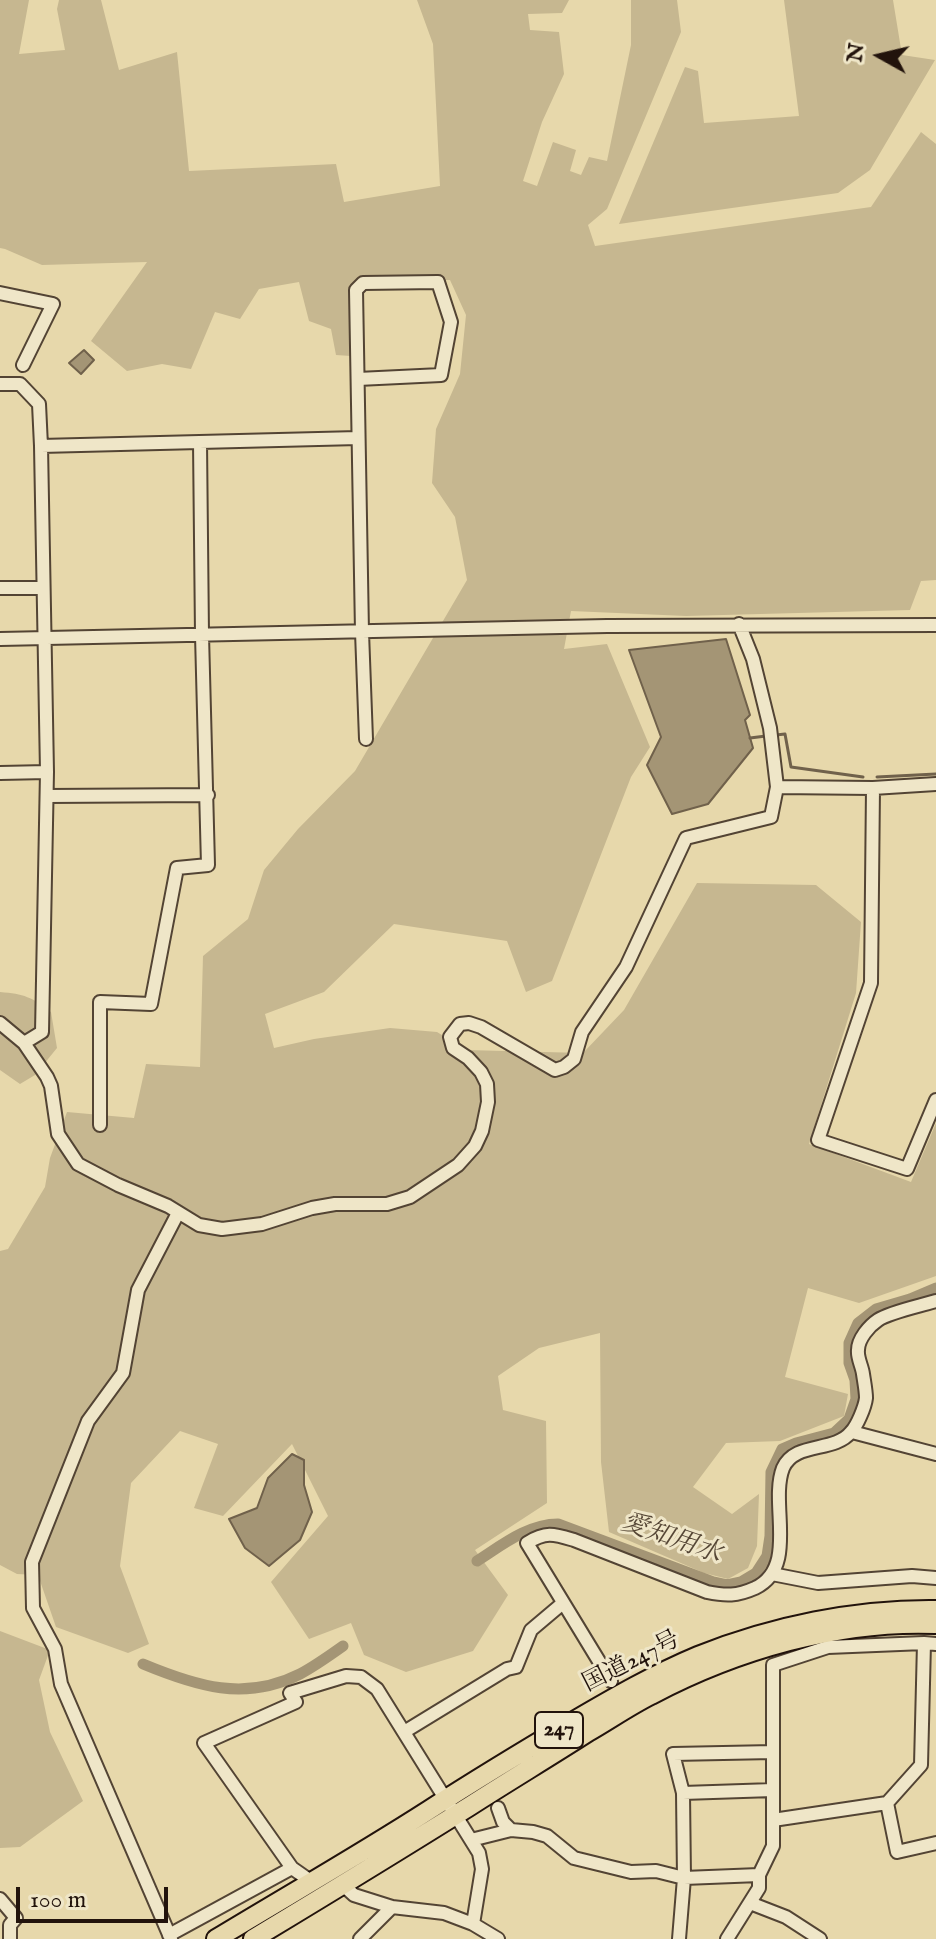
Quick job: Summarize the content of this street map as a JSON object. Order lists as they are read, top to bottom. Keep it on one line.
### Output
{"streets":{"highway":["国道247号","247"]},"water":["愛知用水"],"scale_bar":"100 m","north":"left"}
